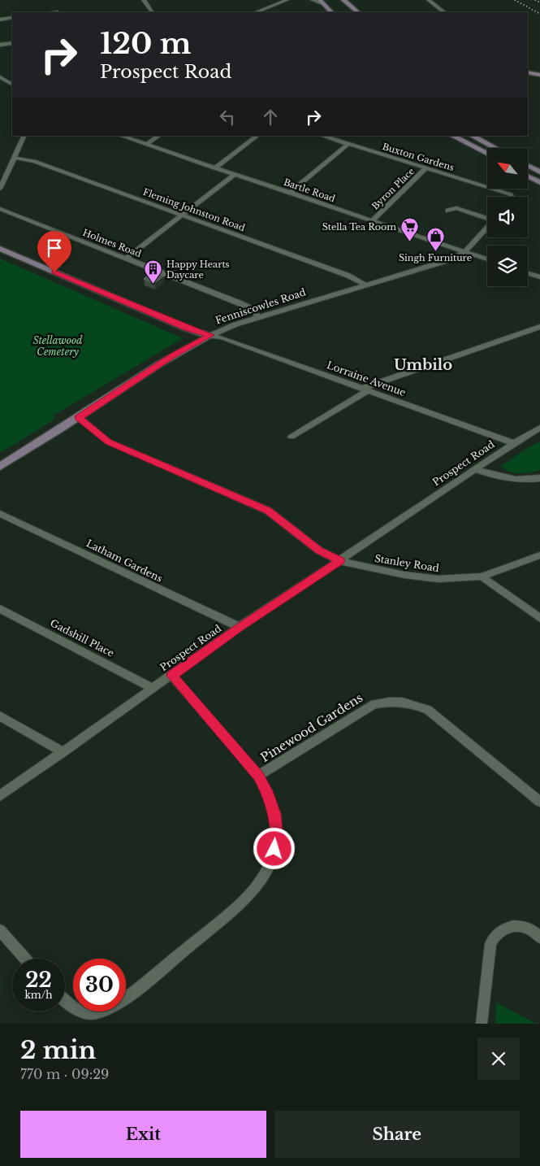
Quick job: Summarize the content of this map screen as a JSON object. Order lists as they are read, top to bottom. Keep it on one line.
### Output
{"streets":{"street":["Buxton Gardens","Byron Place","Bartle Road","Fleming Johnston Road","Holmes Road","Fenniscowles Road","Lorraine Avenue","Prospect Road","Latham Gardens","Stanley Road","Gadshill Place","Pinewood Gardens"]},"crossings":[["Buxton Gardens","Byron Place"],["Byron Place","Bartle Road"],["Bartle Road","Fenniscowles Road"],["Fleming Johnston Road","Fenniscowles Road"],["Holmes Road","Fenniscowles Road"],["Fenniscowles Road","Lorraine Avenue"],["Fenniscowles Road","Stanley Road"],["Lorraine Avenue","Prospect Road"],["Prospect Road","Latham Gardens"],["Prospect Road","Stanley Road"],["Prospect Road","Gadshill Place"]],"districts":["Umbilo"],"parks":["Stellawood Cemetery"],"places":{"supermarket":["Stella Tea Room"],"shop":["Singh Furniture"],"building":["Happy Hearts Daycare"]},"north":"top left","page":{"turn":["120 m","Prospect Road"],"speed":"22 km/h","limit":"30","heading":["2 min","770 m · 09:29"],"buttons":["Exit","Share"]}}
